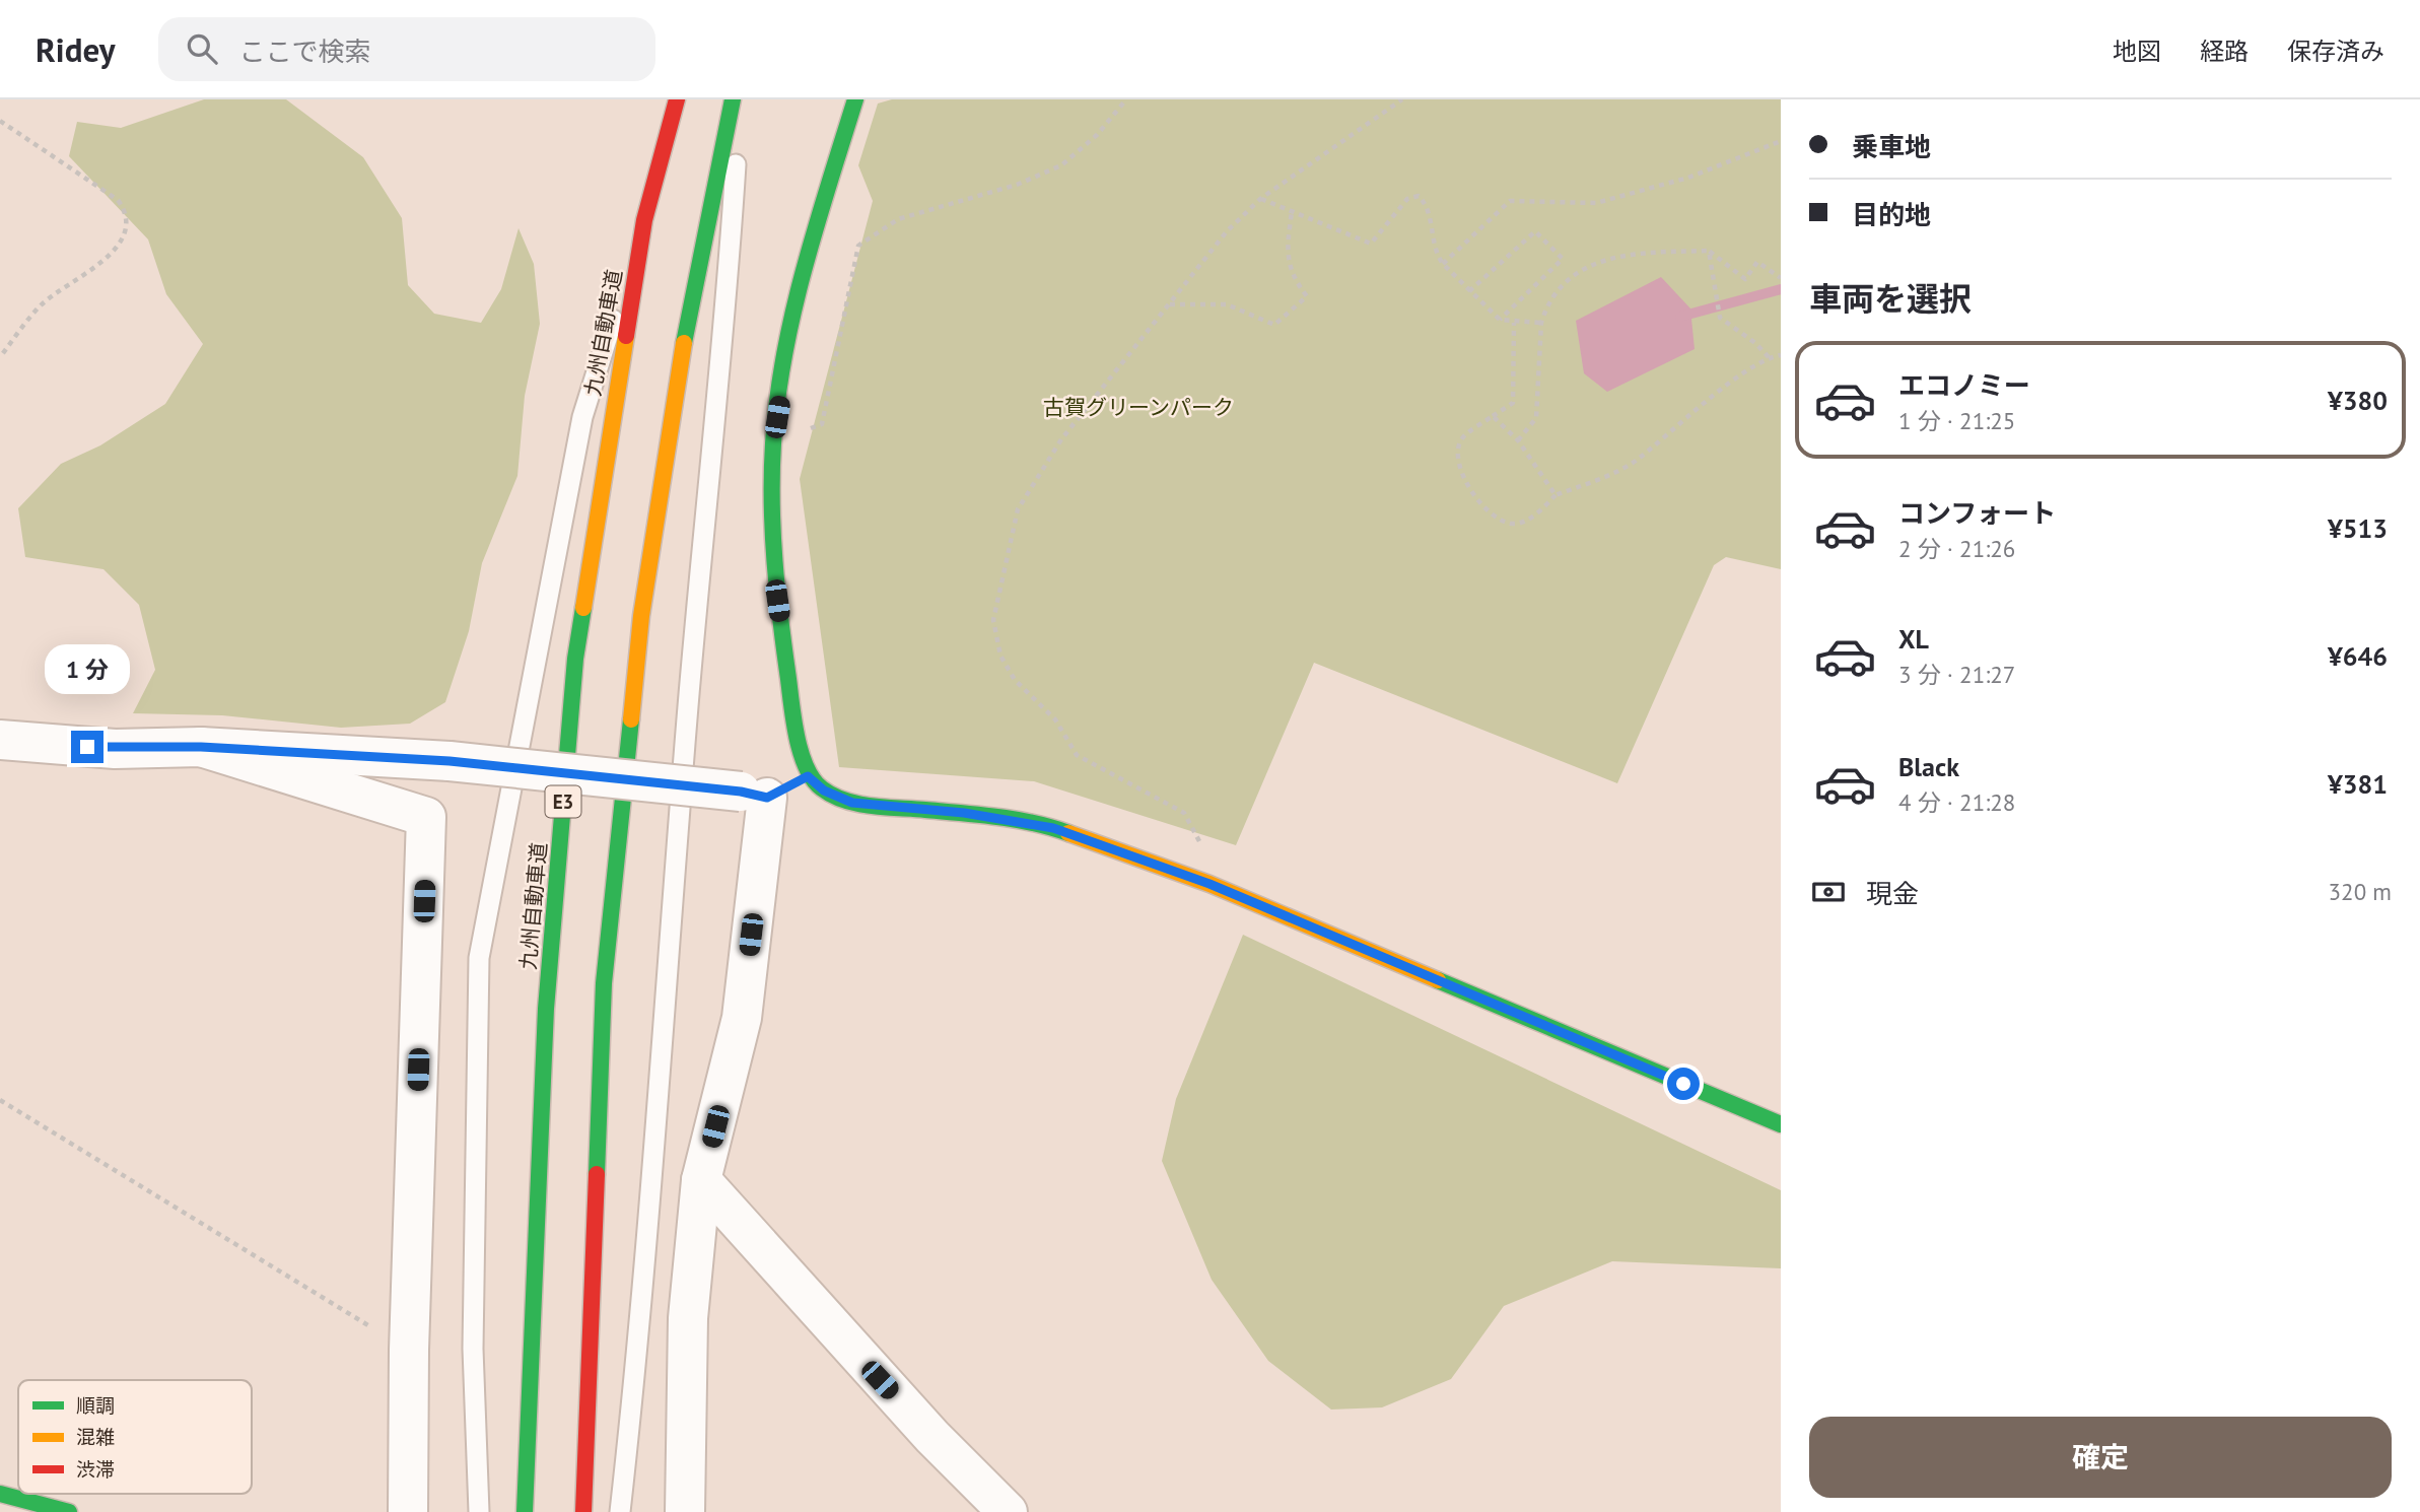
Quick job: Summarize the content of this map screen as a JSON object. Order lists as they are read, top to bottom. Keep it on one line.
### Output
{"streets":{"main road":["九州自動車道","E3"]},"parks":["古賀グリーンパーク"],"legend":["順調","混雑","渋滞"],"page":{"header":"Ridey","search":"ここで検索","nav":["地図","経路","保存済み"],"banner":["乗車地","目的地"],"heading":"車両を選択","list":[{"name":"エコノミー","note":"1 分 · 21:25","value":"¥380"},{"name":"コンフォート","note":"2 分 · 21:26","value":"¥513"},{"name":"XL","note":"3 分 · 21:27","value":"¥646"},{"name":"Black","note":"4 分 · 21:28","value":"¥381"}],"bubble":"1 分","pay":["現金","320 m"],"buttons":"確定"}}
